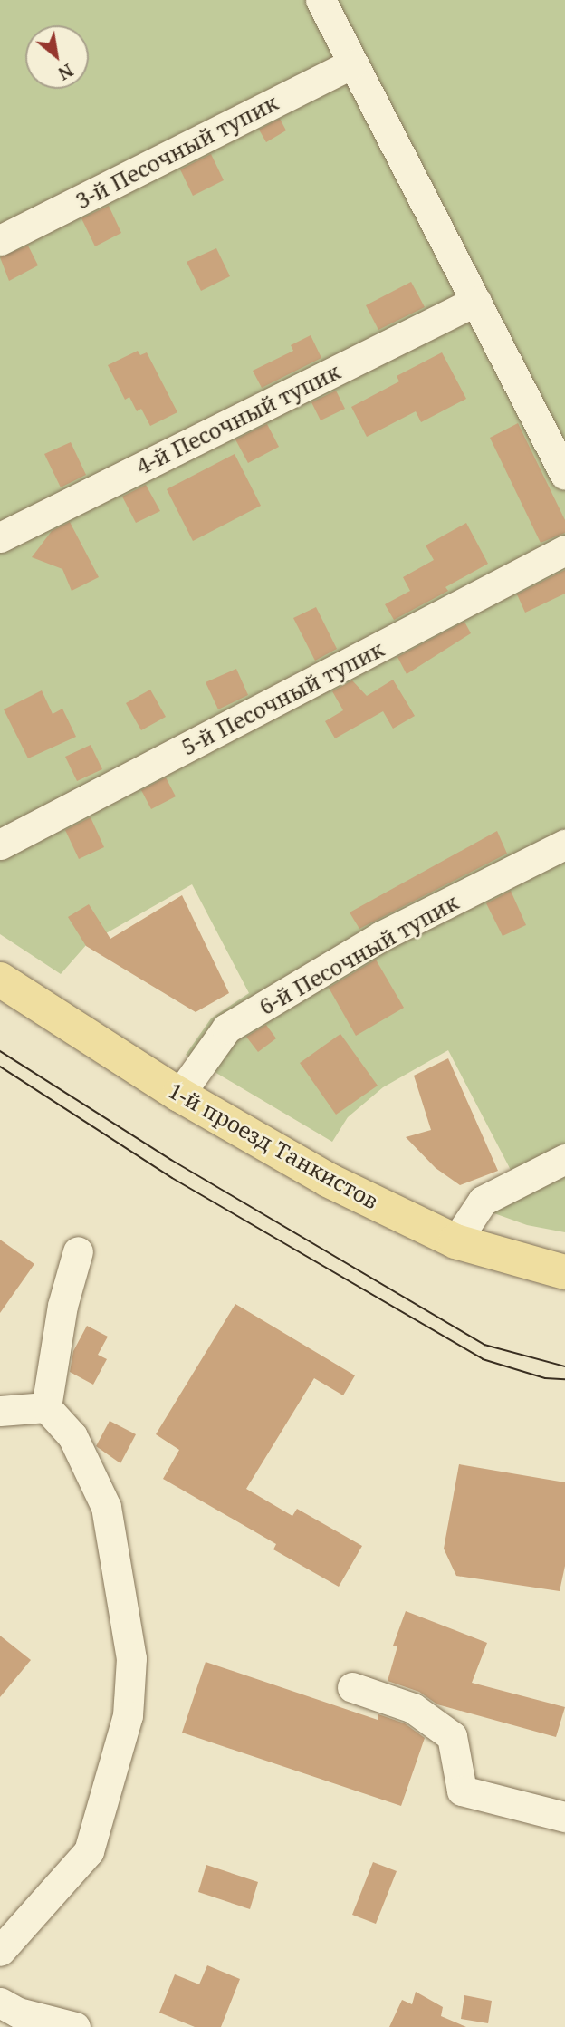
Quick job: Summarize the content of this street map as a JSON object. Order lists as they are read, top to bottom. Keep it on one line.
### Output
{"streets":{"main road":["1-й проезд Танкистов"],"street":["3-й Песочный тупик","4-й Песочный тупик","5-й Песочный тупик","6-й Песочный тупик"]},"crossings":[["6-й Песочный тупик","1-й проезд Танкистов"]],"north":"bottom right"}
